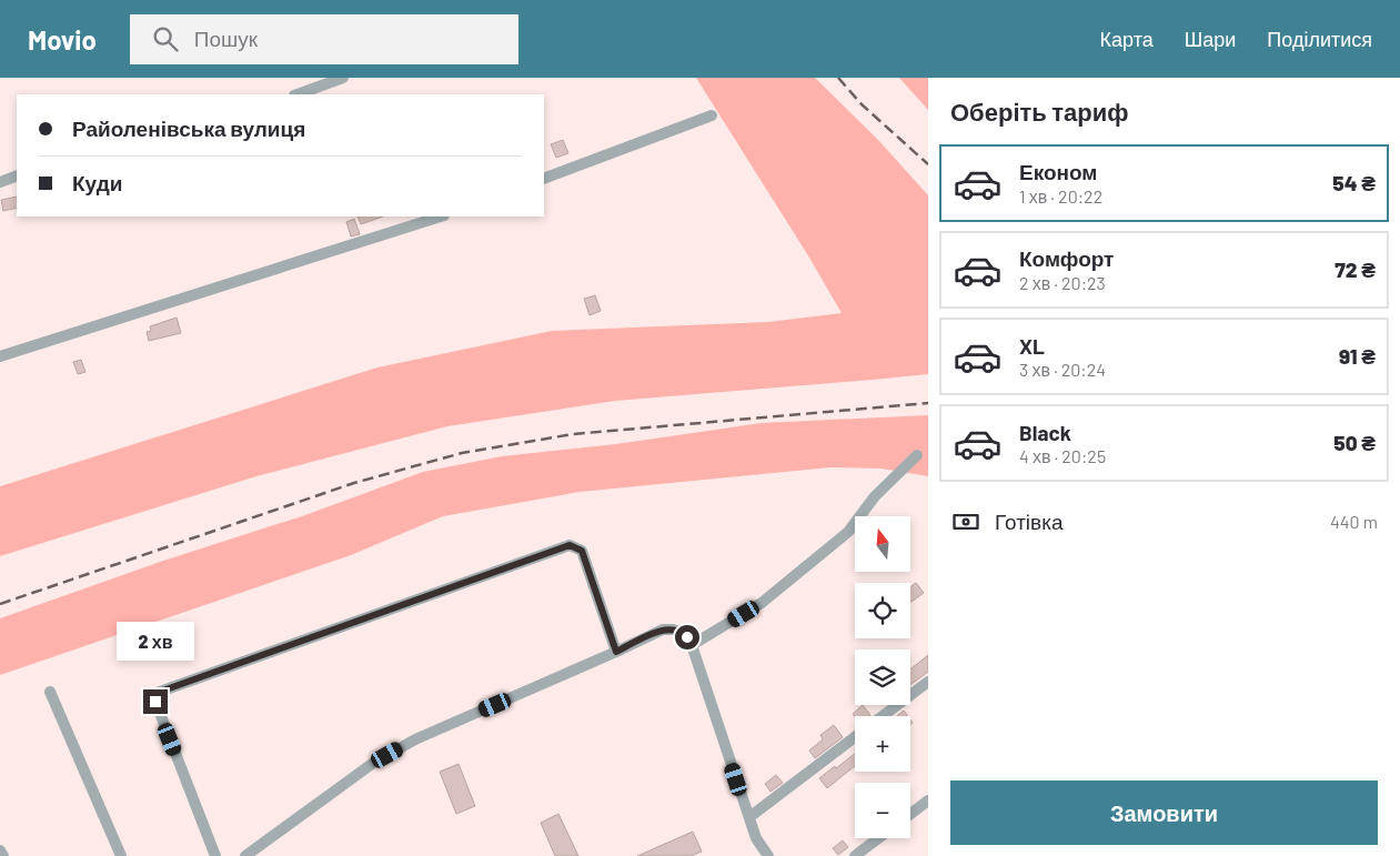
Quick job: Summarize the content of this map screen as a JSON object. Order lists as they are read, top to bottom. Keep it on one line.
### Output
{"north":"top","page":{"header":"Movio","search":"Пошук","nav":["Карта","Шари","Поділитися"],"heading":"Оберіть тариф","banner":["Райоленівська вулиця","Куди"],"list":[{"name":"Економ","note":"1 хв · 20:22","value":"54 ₴"},{"name":"Комфорт","note":"2 хв · 20:23","value":"72 ₴"},{"name":"XL","note":"3 хв · 20:24","value":"91 ₴"},{"name":"Black","note":"4 хв · 20:25","value":"50 ₴"}],"pay":["Готівка","440 m"],"map_buttons":["+","−"],"bubble":"2 хв","buttons":"Замовити"}}
